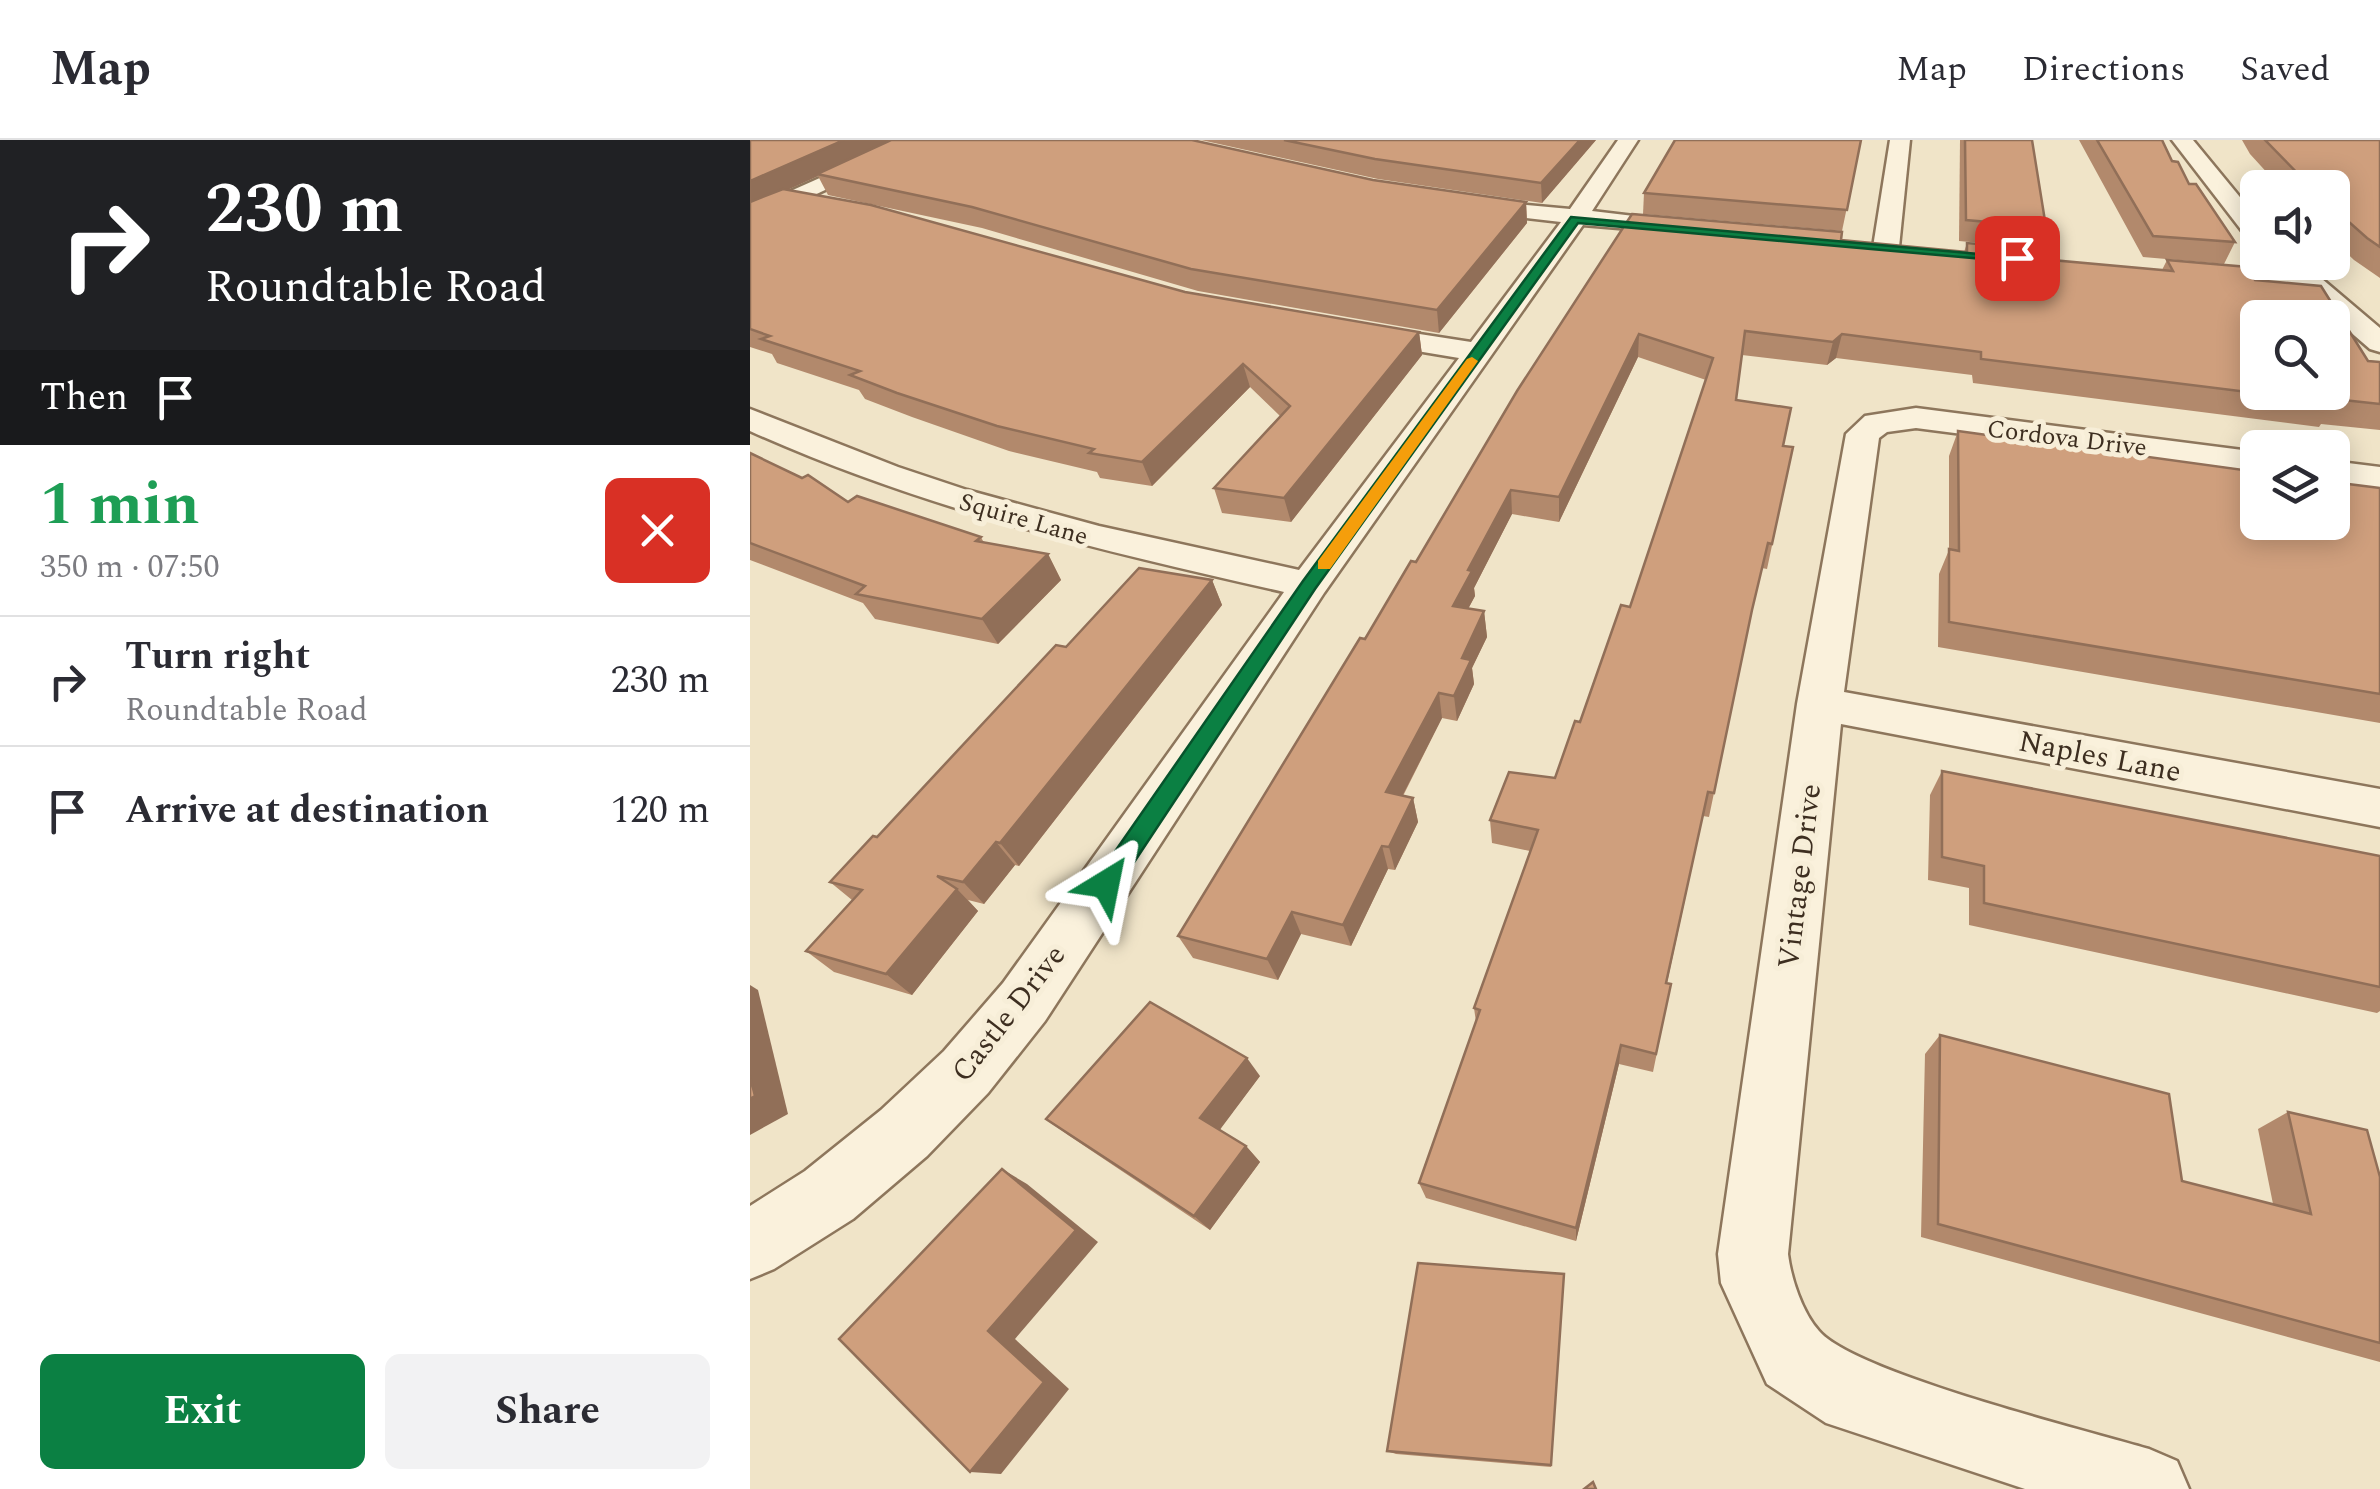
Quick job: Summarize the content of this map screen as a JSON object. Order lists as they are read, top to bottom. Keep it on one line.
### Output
{"streets":{"street":["Cordova Drive","Squire Lane","Naples Lane","Vintage Drive","Castle Drive"]},"crossings":[["Cordova Drive","Vintage Drive"],["Squire Lane","Castle Drive"],["Naples Lane","Vintage Drive"]],"page":{"header":"Map","nav":["Map","Directions","Saved"],"turn":["230 m","Roundtable Road"],"then":"Then","heading":["1 min","350 m · 07:50"],"list":[{"name":"Turn right","note":"Roundtable Road","value":"230 m"},{"name":"Arrive at destination","value":"120 m"}],"buttons":["Exit","Share"]}}
